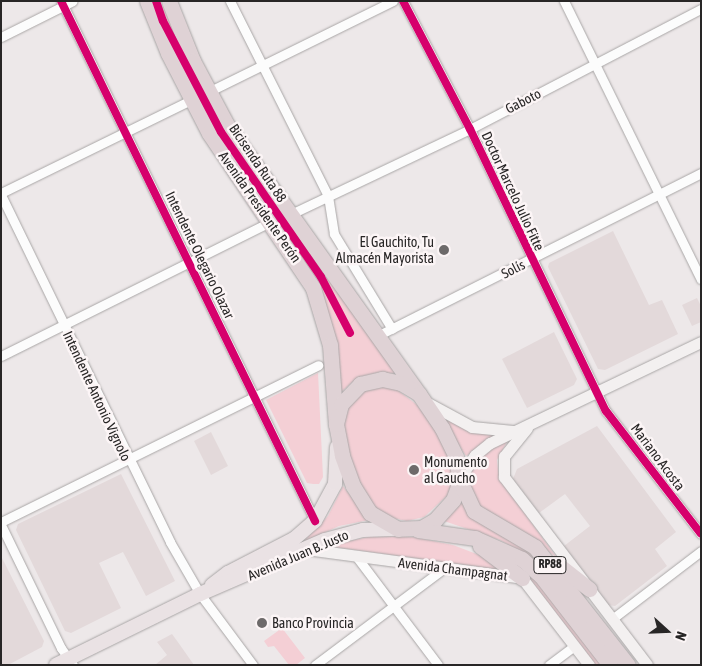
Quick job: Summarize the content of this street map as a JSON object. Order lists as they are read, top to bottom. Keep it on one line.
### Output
{"streets":{"highway":["Avenida Presidente Perón","RP88","Avenida Champagnat"],"main road":["Avenida Juan B. Justo"],"street":["Gaboto","Doctor Marcelo Julio Fitte","Intendente Olegario Olazar","Solís","Intendente Antonio Vignolo","Mariano Acosta"],"cycle path":["Bicisenda Ruta 88"]},"crossings":[["Gaboto","Doctor Marcelo Julio Fitte"],["Gaboto","Avenida Presidente Perón"],["Doctor Marcelo Julio Fitte","Solís"],["Doctor Marcelo Julio Fitte","Mariano Acosta"],["Avenida Presidente Perón","Solís"],["Avenida Presidente Perón","Avenida Juan B. Justo"],["Avenida Presidente Perón","RP88"],["Avenida Presidente Perón","Avenida Champagnat"],["Intendente Olegario Olazar","Avenida Juan B. Justo"],["Intendente Antonio Vignolo","Avenida Juan B. Justo"],["Avenida Juan B. Justo","RP88"],["Avenida Juan B. Justo","Avenida Champagnat"],["RP88","Avenida Champagnat"]],"places":["El Gauchito, Tu Almacén Mayorista","Monumento al Gaucho","Banco Provincia"],"north":"right"}
